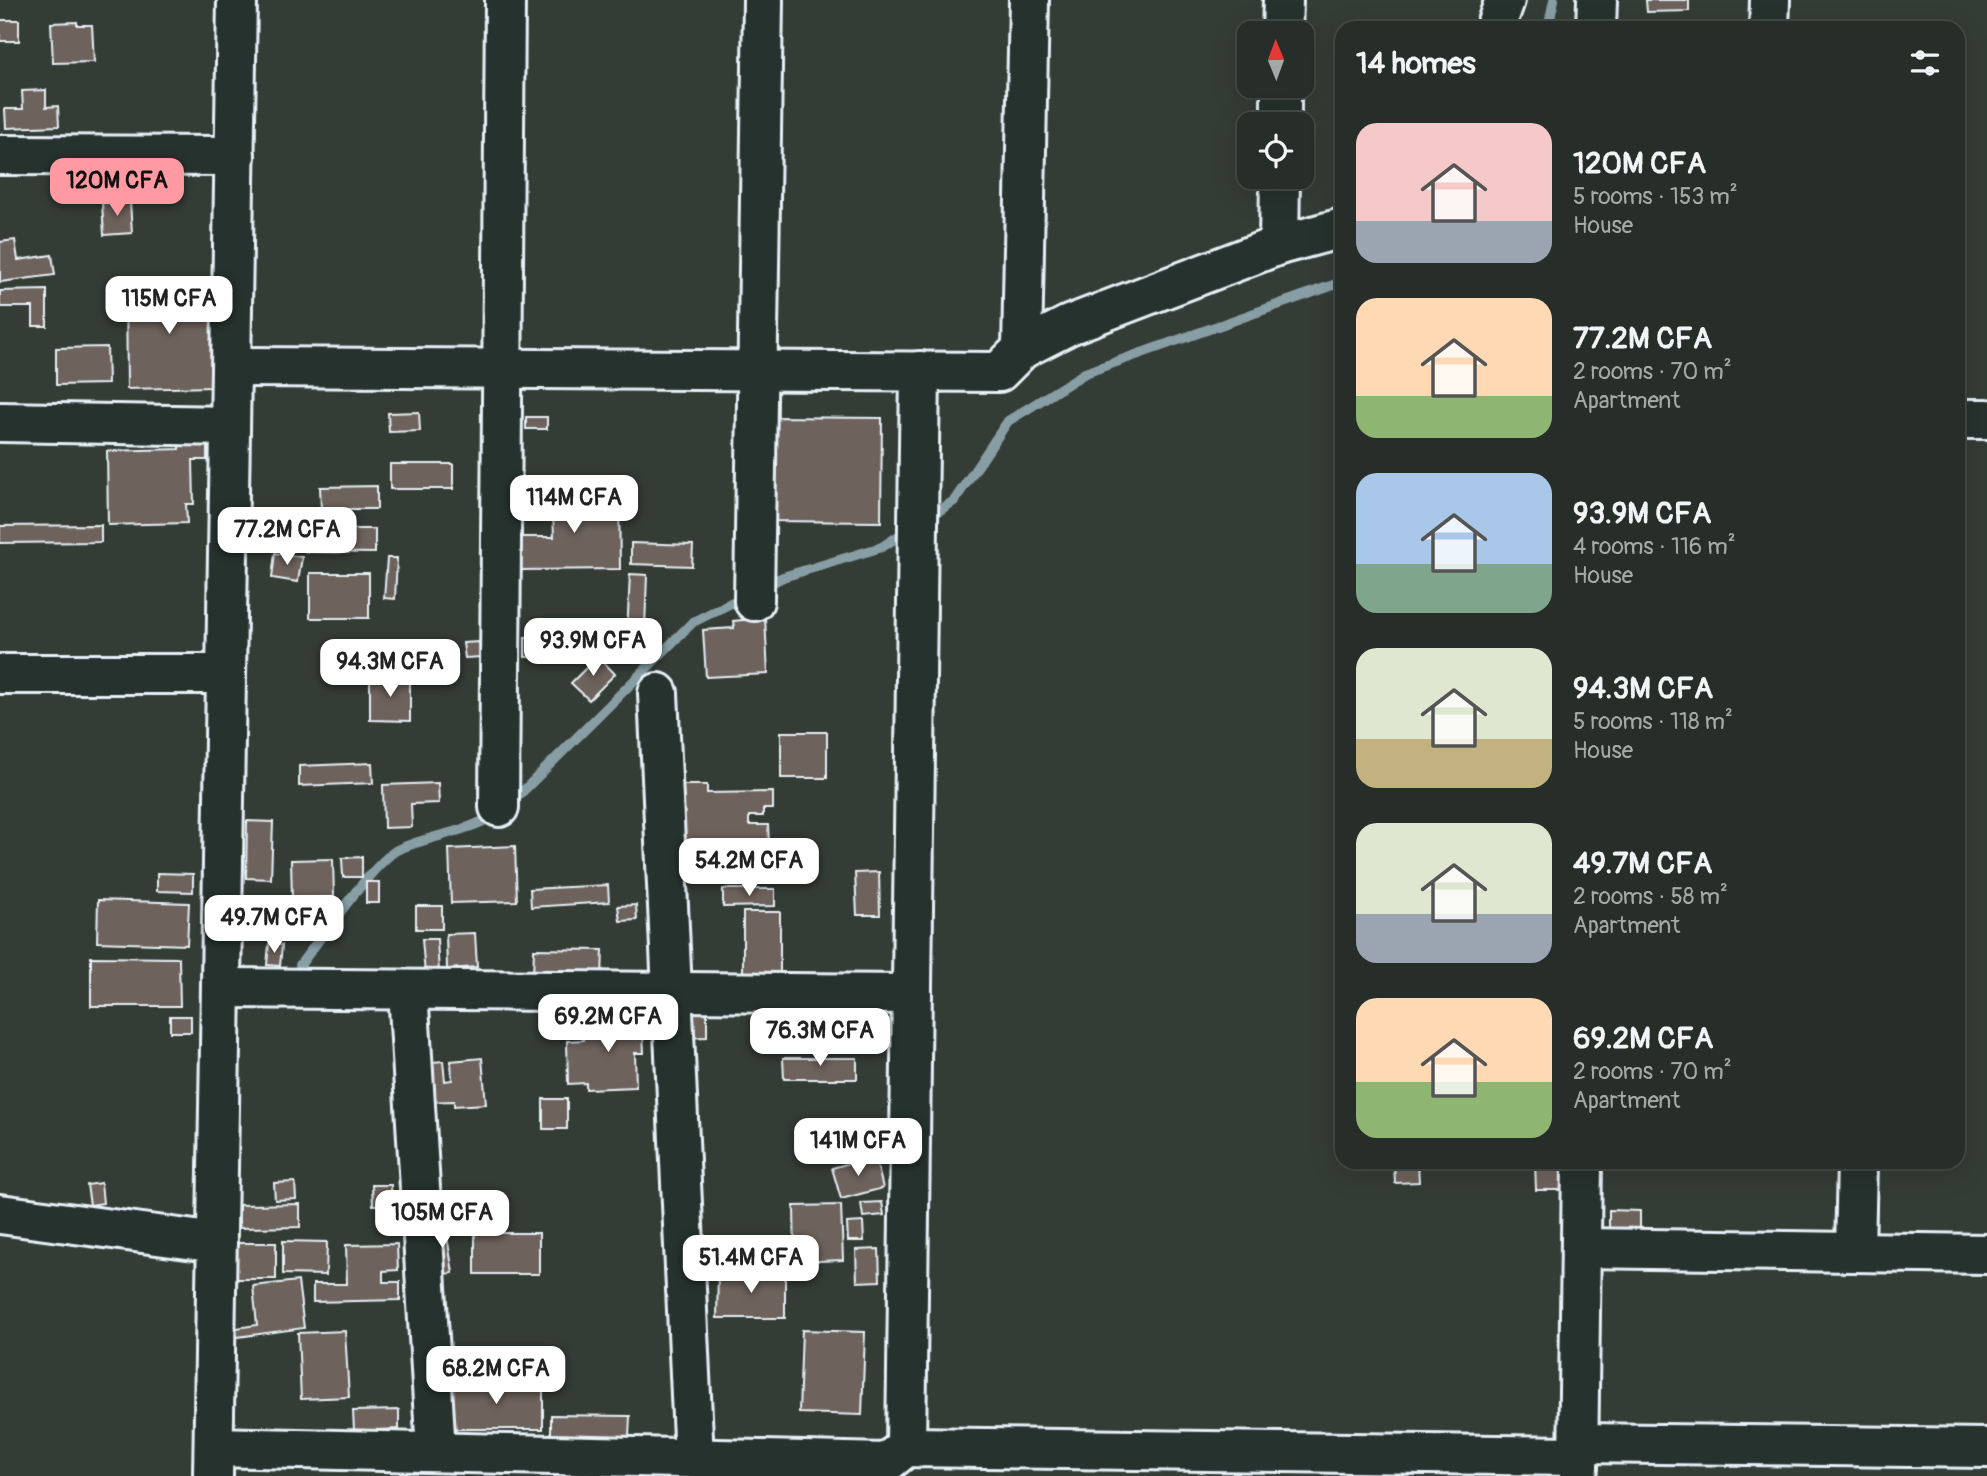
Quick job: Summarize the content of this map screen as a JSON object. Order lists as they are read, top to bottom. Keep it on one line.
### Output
{"north":"top","page":{"heading":"14 homes","list":[{"name":"120M CFA","note":"5 rooms · 153 m² · House"},{"name":"77.2M CFA","note":"2 rooms · 70 m² · Apartment"},{"name":"93.9M CFA","note":"4 rooms · 116 m² · House"},{"name":"94.3M CFA","note":"5 rooms · 118 m² · House"},{"name":"49.7M CFA","note":"2 rooms · 58 m² · Apartment"},{"name":"69.2M CFA","note":"2 rooms · 70 m² · Apartment"}],"price":["120M CFA","115M CFA","114M CFA","77.2M CFA","93.9M CFA","94.3M CFA","54.2M CFA","49.7M CFA","69.2M CFA","76.3M CFA","141M CFA","105M CFA","51.4M CFA","68.2M CFA"]}}
